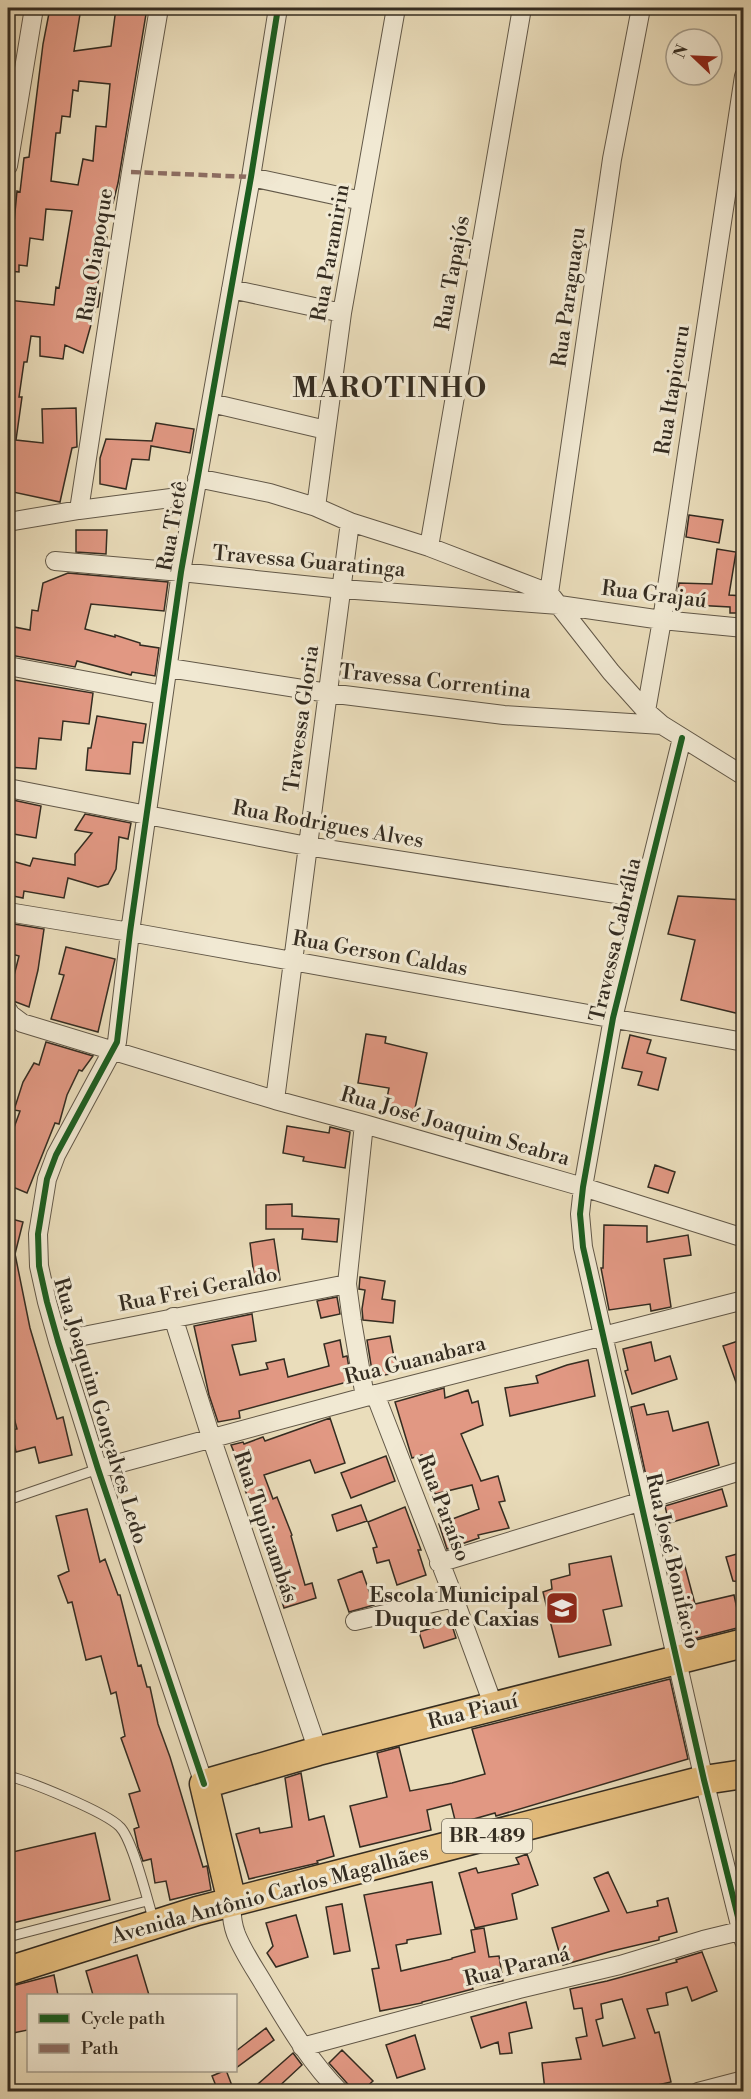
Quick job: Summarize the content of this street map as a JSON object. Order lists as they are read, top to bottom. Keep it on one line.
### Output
{"streets":{"main road":["Rua Joaquim Gonçalves Ledo","Rua Piauí","BR-489","Avenida Antônio Carlos Magalhães"],"street":["Rua Paramirin","Rua Oiapoque","Rua Tapajós","Rua Paraguaçu","Rua Itapicuru","Rua Tietê","Travessa Guaratinga","Rua Grajaú","Travessa Correntina","Travessa Gloria","Rua Rodrigues Alves","Travessa Cabrália","Rua Gerson Caldas","Rua José Joaquim Seabra","Rua Frei Geraldo","Rua Guanabara","Rua Paraíso","Rua Tupinambás","Rua José Bonifacio","Rua Paraná"]},"crossings":[["Rua Paraguaçu","Travessa Guaratinga"],["Rua Paraguaçu","Rua Grajaú"],["Rua Itapicuru","Rua Grajaú"],["Rua Tietê","Travessa Guaratinga"],["Rua Tietê","Travessa Correntina"],["Rua Tietê","Rua Rodrigues Alves"],["Rua Tietê","Rua Gerson Caldas"],["Rua Tietê","Rua José Joaquim Seabra"],["Rua Tietê","Rua Joaquim Gonçalves Ledo"],["Travessa Guaratinga","Rua Grajaú"],["Travessa Guaratinga","Travessa Gloria"],["Travessa Correntina","Travessa Gloria"],["Travessa Gloria","Rua Rodrigues Alves"],["Travessa Gloria","Rua Gerson Caldas"],["Travessa Gloria","Rua José Joaquim Seabra"],["Rua Rodrigues Alves","Travessa Cabrália"],["Travessa Cabrália","Rua Gerson Caldas"],["Travessa Cabrália","Rua José Joaquim Seabra"],["Travessa Cabrália","Rua José Bonifacio"],["Rua José Joaquim Seabra","Rua Joaquim Gonçalves Ledo"],["Rua José Joaquim Seabra","Rua Paraíso"],["Rua José Joaquim Seabra","Rua José Bonifacio"],["Rua Frei Geraldo","Rua Joaquim Gonçalves Ledo"],["Rua Frei Geraldo","Rua Paraíso"],["Rua Frei Geraldo","Rua Tupinambás"],["Rua Guanabara","Rua Joaquim Gonçalves Ledo"],["Rua Guanabara","Rua Paraíso"],["Rua Guanabara","Rua Tupinambás"],["Rua Guanabara","Rua José Bonifacio"],["Rua Joaquim Gonçalves Ledo","Rua Piauí"],["Rua Joaquim Gonçalves Ledo","Avenida Antônio Carlos Magalhães"],["Rua Paraíso","Rua Piauí"],["Rua Tupinambás","Rua Piauí"],["Rua José Bonifacio","Rua Piauí"],["Rua José Bonifacio","Avenida Antônio Carlos Magalhães"],["Rua José Bonifacio","Rua Paraná"]],"districts":["MAROTINHO"],"places":{"school or university":["Escola Municipal Duque de Caxias"]},"legend":["Cycle path","Path"],"north":"top left"}
